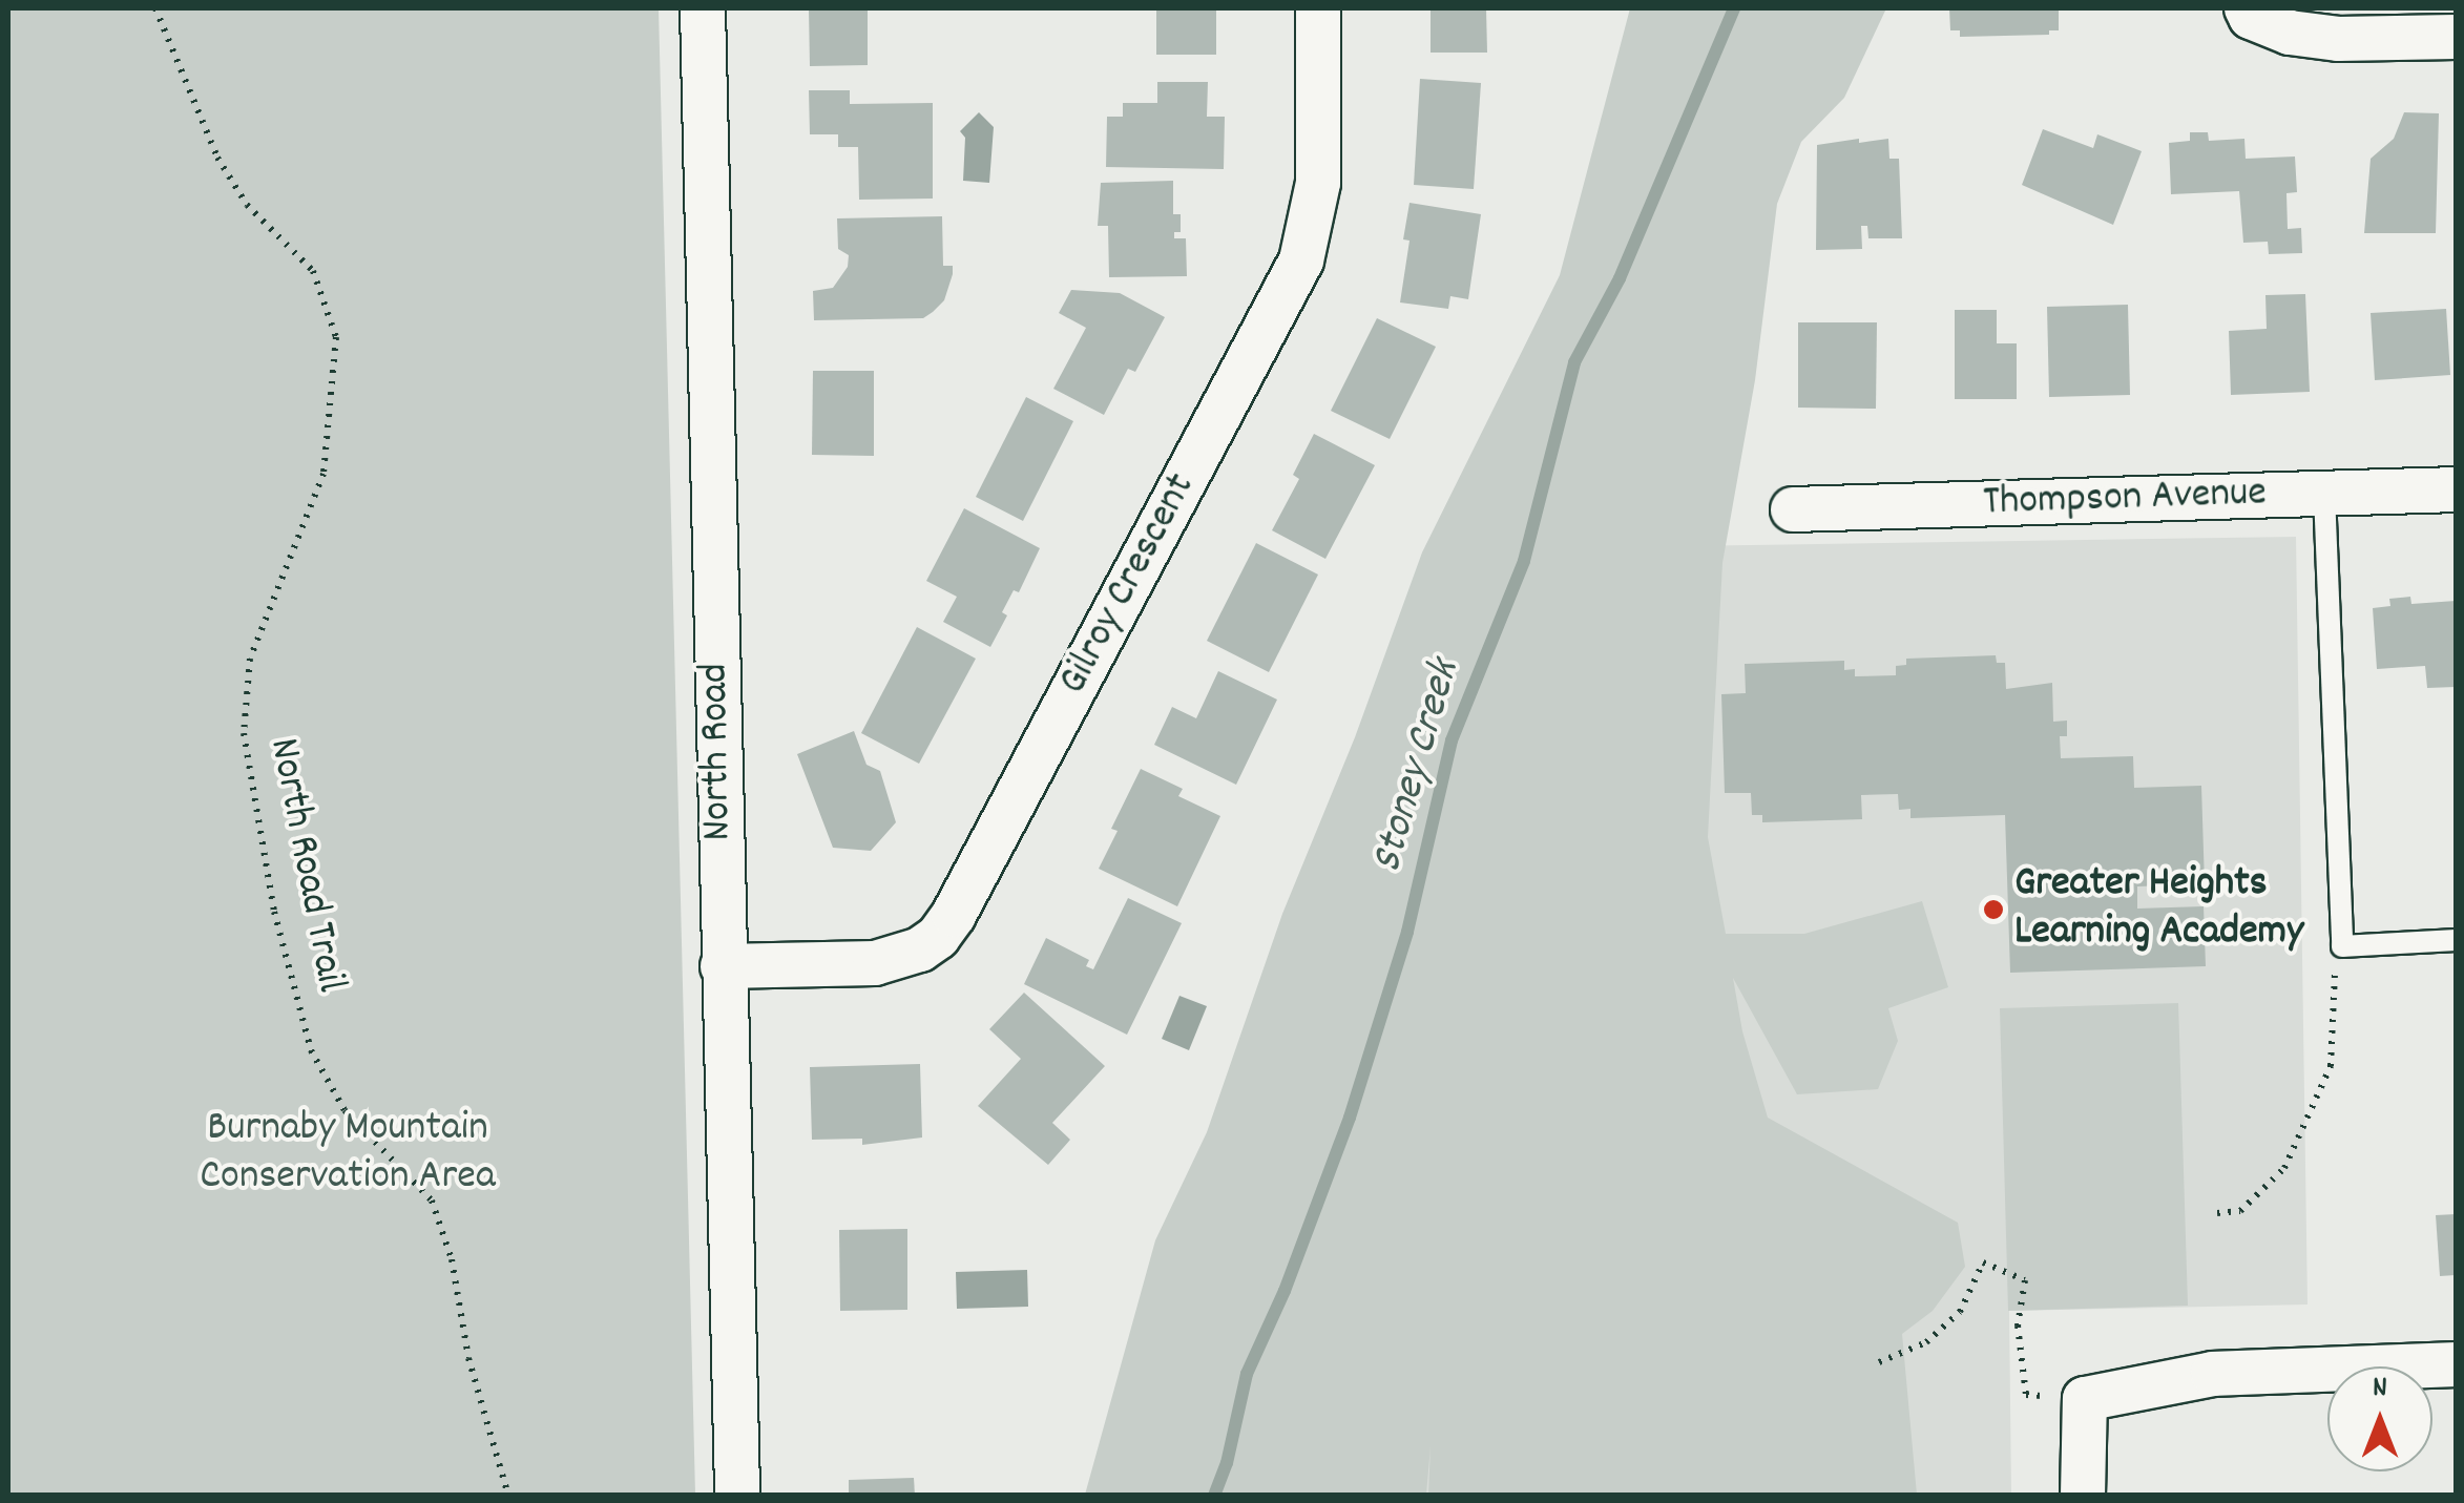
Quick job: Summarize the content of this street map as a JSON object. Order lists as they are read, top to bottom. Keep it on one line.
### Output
{"streets":{"street":["Thompson Avenue","Gilroy Crescent","North Road"],"path":["North Road Trail"]},"crossings":[["Gilroy Crescent","North Road"]],"water":["Stoney Creek"],"parks":["Burnaby Mountain Conservation Area"],"places":["Greater Heights Learning Academy"],"north":"top"}
